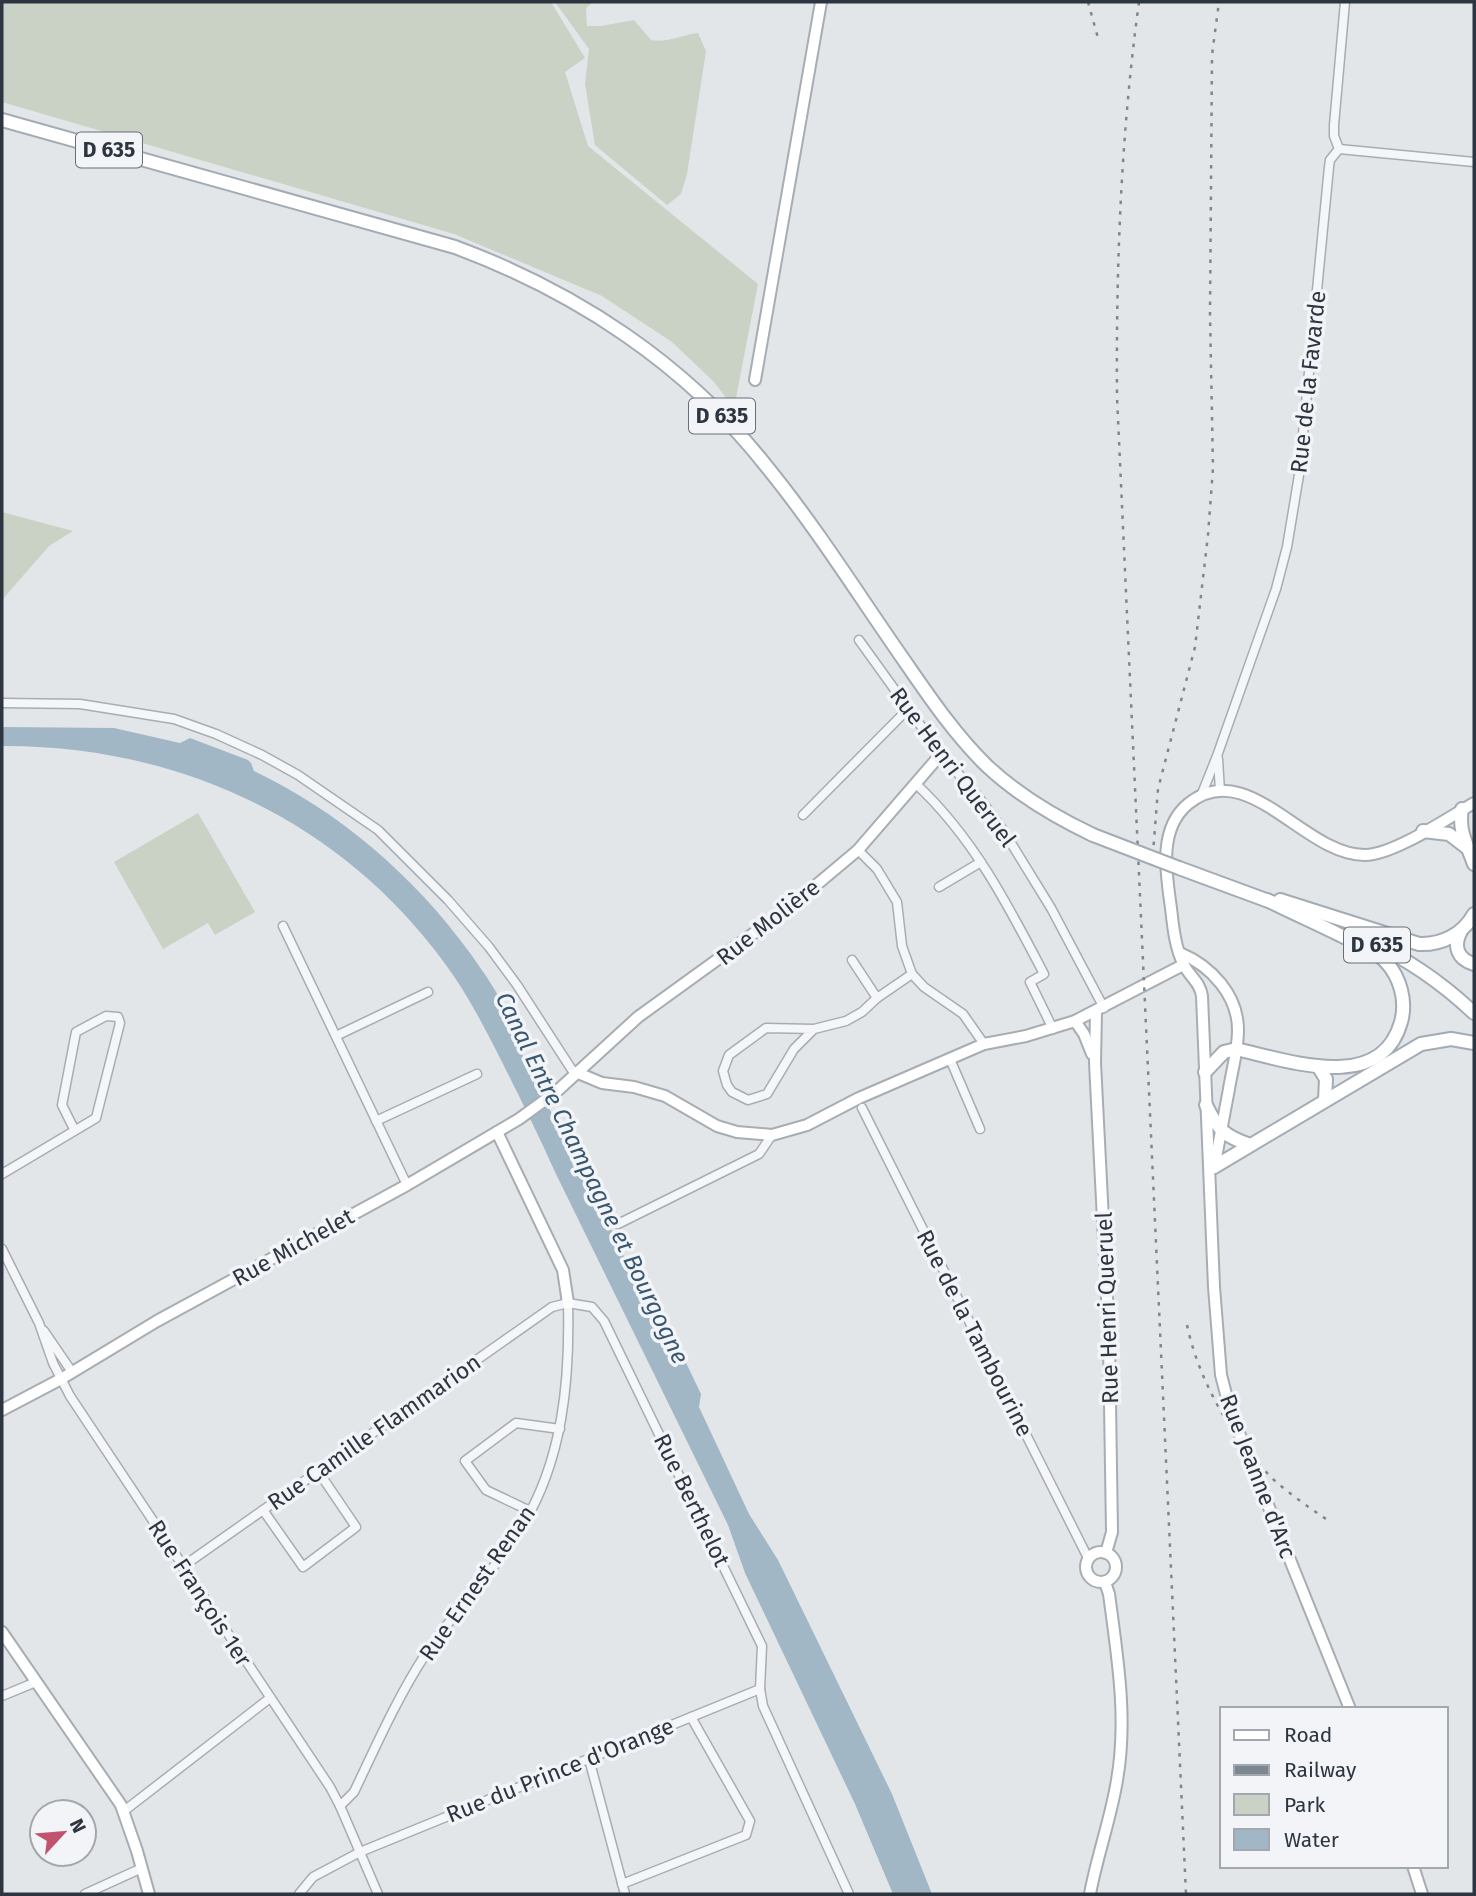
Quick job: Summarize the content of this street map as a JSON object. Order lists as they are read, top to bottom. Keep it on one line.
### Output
{"streets":{"main road":["D 635","Rue Henri Queruel","Rue Molière","Rue Michelet","Rue Jeanne d'Arc"],"street":["Rue de la Favarde","Rue de la Tambourine","Rue Camille Flammarion","Rue Berthelot","Rue Ernest Renan","Rue François 1er","Rue du Prince d'Orange"]},"crossings":[["Rue Henri Queruel","Rue Molière"],["Rue Henri Queruel","Rue de la Tambourine"],["Rue Molière","Rue Michelet"],["Rue Michelet","Rue François 1er"],["Rue Camille Flammarion","Rue Berthelot"],["Rue Camille Flammarion","Rue Ernest Renan"],["Rue Camille Flammarion","Rue François 1er"],["Rue Berthelot","Rue Ernest Renan"],["Rue Berthelot","Rue du Prince d'Orange"],["Rue Ernest Renan","Rue François 1er"],["Rue François 1er","Rue du Prince d'Orange"]],"water":["Canal Entre Champagne et Bourgogne"],"legend":["Road","Railway","Park","Water"],"north":"top right"}
